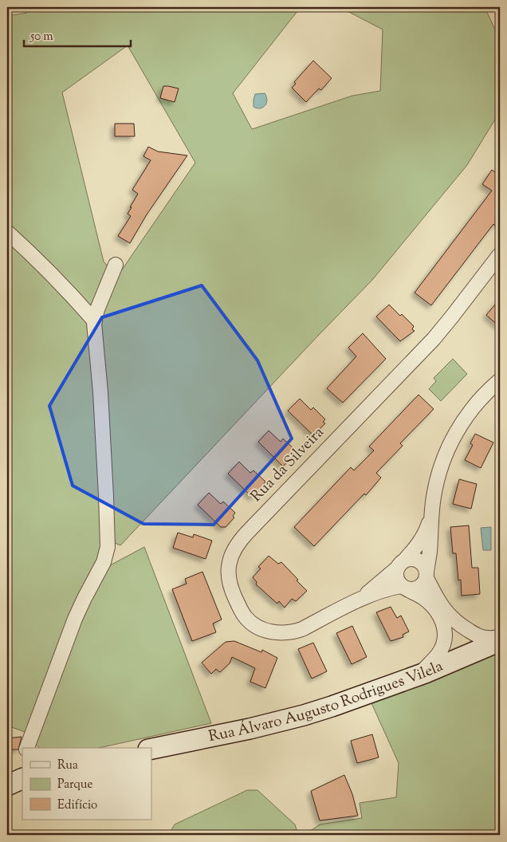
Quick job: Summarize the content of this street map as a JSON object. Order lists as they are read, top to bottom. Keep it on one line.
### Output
{"streets":{"main road":["Rua Álvaro Augusto Rodrigues Vilela"],"street":["Rua da Silveira"]},"legend":["Rua","Parque","Edifício"],"scale_bar":"50 m"}
